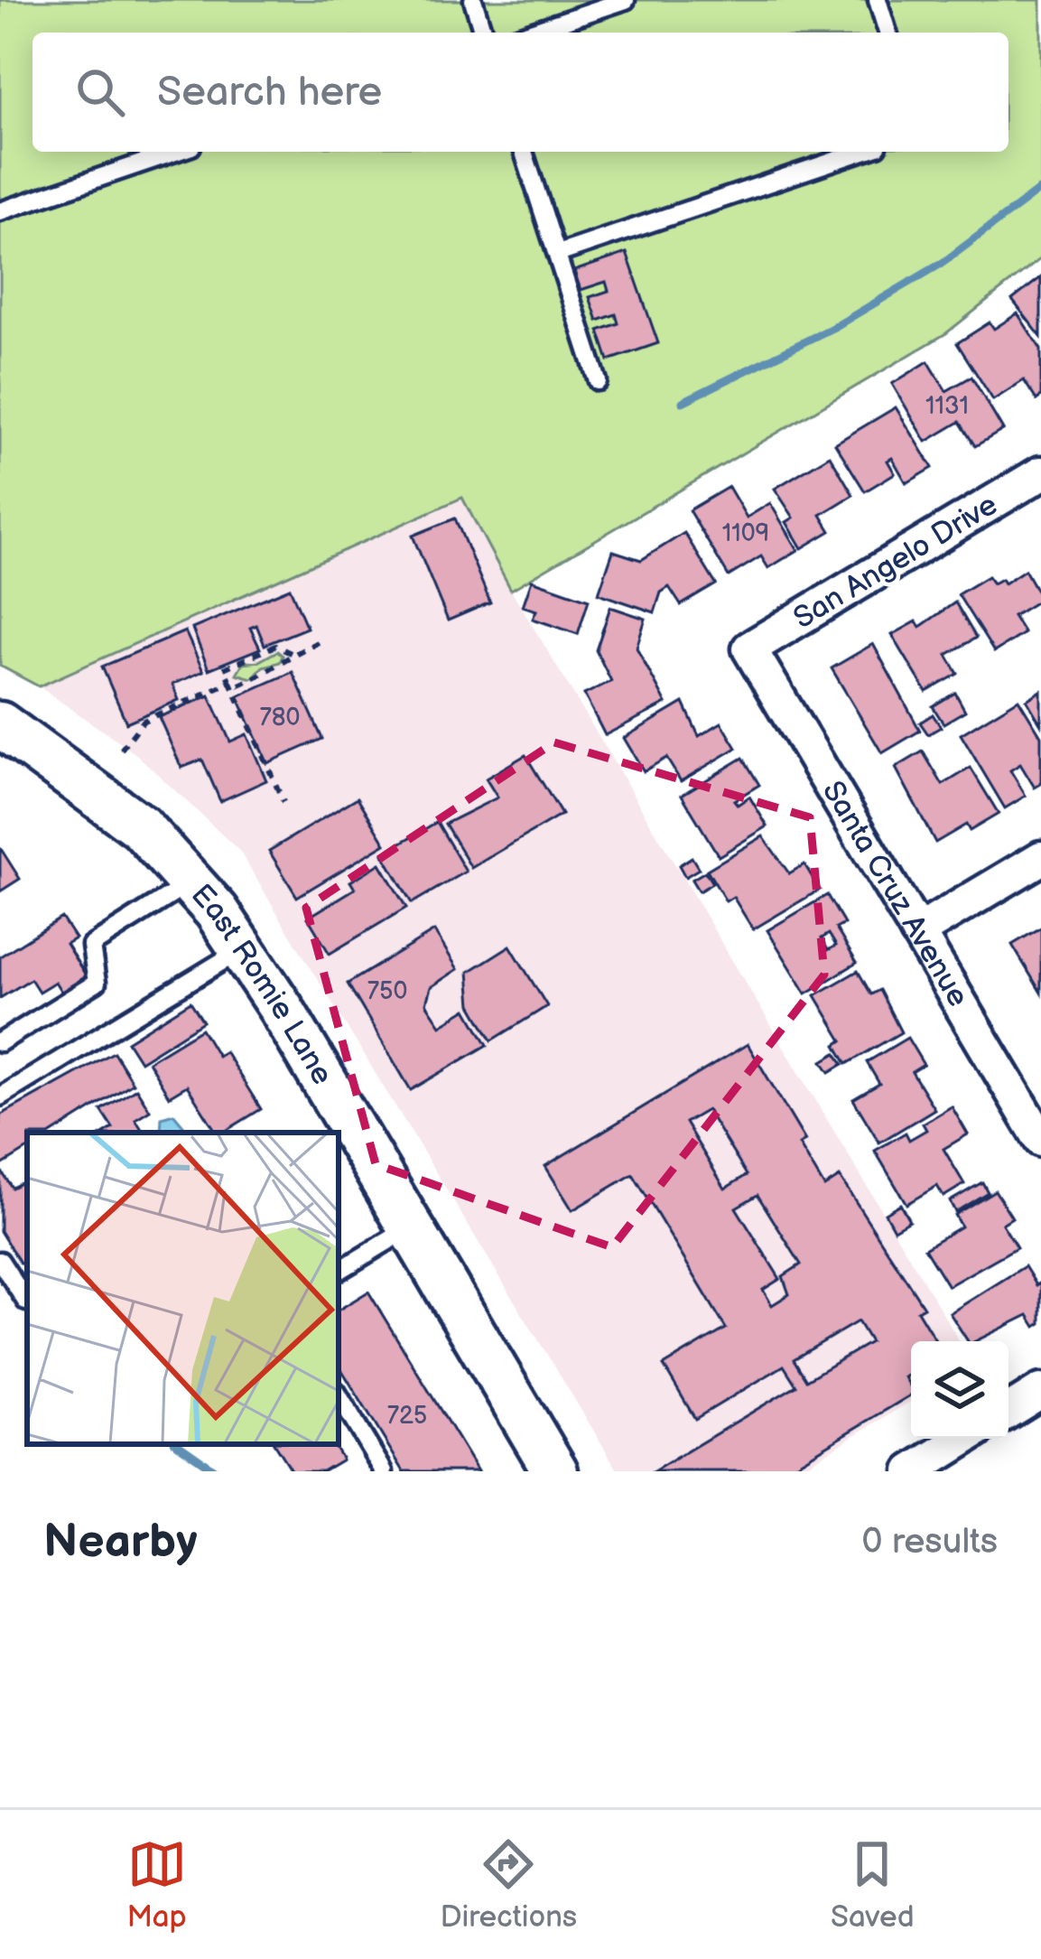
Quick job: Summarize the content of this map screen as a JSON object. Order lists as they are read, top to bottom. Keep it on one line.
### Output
{"streets":{"main road":["East Romie Lane"],"street":["San Angelo Drive","Santa Cruz Avenue"]},"crossings":[["San Angelo Drive","Santa Cruz Avenue"]],"house_numbers":["1131","1109","780","750","725"],"page":{"search":"Search here","heading":["Nearby","0 results"],"nav":["Map","Directions","Saved"]}}
